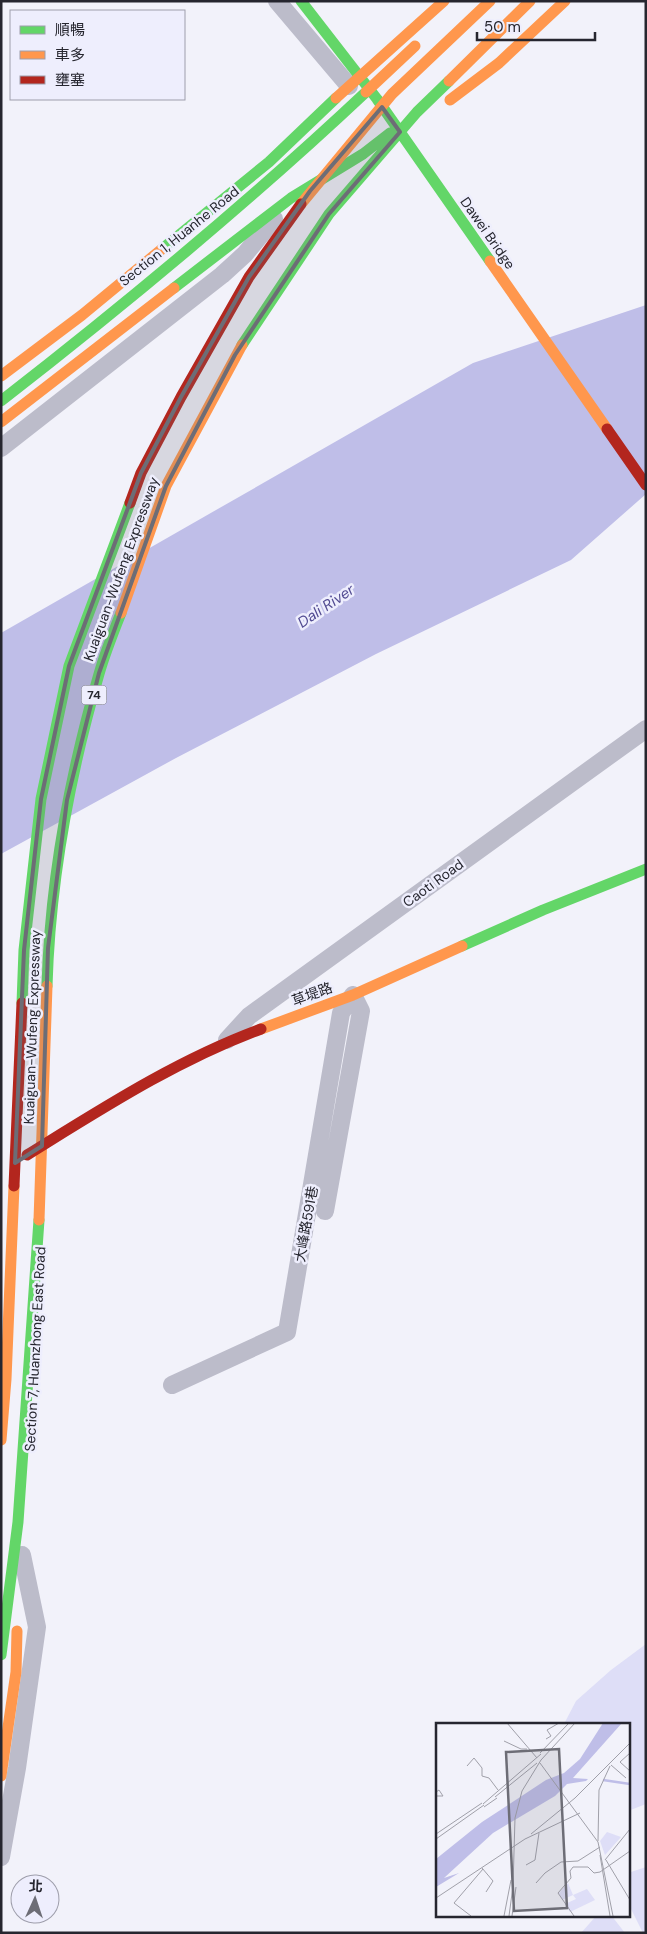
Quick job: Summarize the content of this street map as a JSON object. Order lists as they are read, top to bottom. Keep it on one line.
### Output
{"streets":{"main road":["Dawei Bridge","Section 1, Huanhe Road","Kuaiguan-Wufeng Expressway","74","草堤路","Section 7, Huanzhong East Road"],"street":["Caoti Road","大峰路591巷"]},"crossings":[["Caoti Road","草堤路"],["草堤路","大峰路591巷"],["草堤路","Section 7, Huanzhong East Road"]],"water":["Dali River"],"legend":["順暢","車多","壅塞"],"scale_bar":"50 m","north":"top"}
